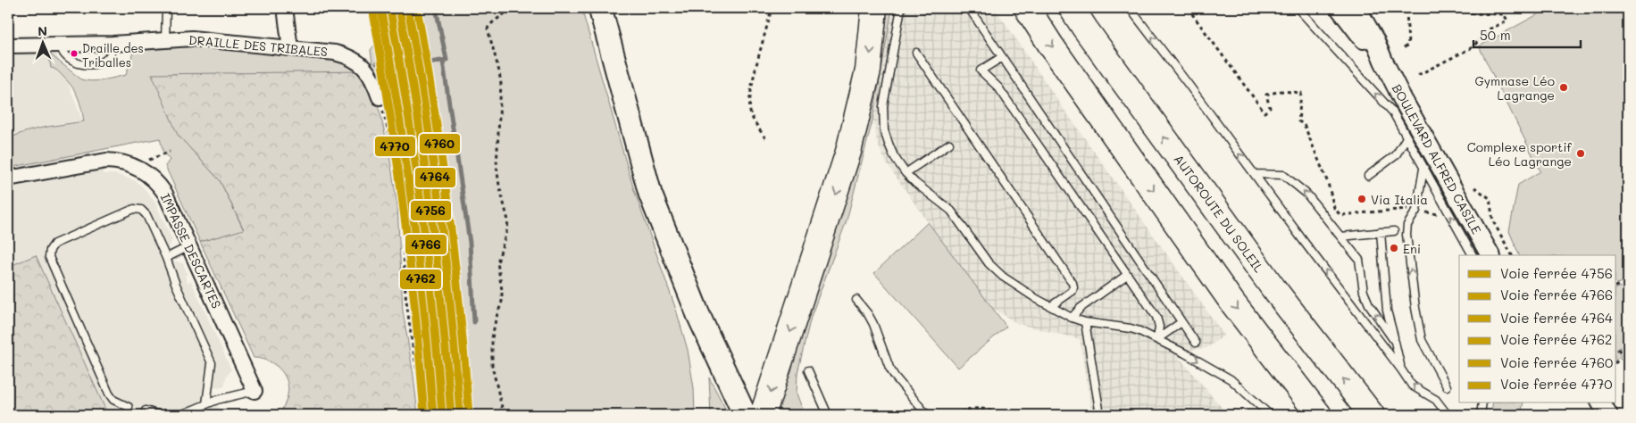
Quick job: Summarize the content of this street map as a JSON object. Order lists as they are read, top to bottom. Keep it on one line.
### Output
{"streets":{"highway":["AUTOROUTE DU SOLEIL"],"street":["DRAILLE DES TRIBALES","BOULEVARD ALFRED CASILE","IMPASSE DESCARTES"]},"places":["Draille des Triballes","Gymnase Léo Lagrange","Complexe sportif Léo Lagrange","Via Italia","Eni"],"lines":["rail line 4756","rail line 4764","rail line 4760","rail line 4766","rail line 4762","rail line 4770"],"legend":["Voie ferrée 4756","Voie ferrée 4766","Voie ferrée 4764","Voie ferrée 4762","Voie ferrée 4760","Voie ferrée 4770"],"scale_bar":"50 m","north":"top"}
